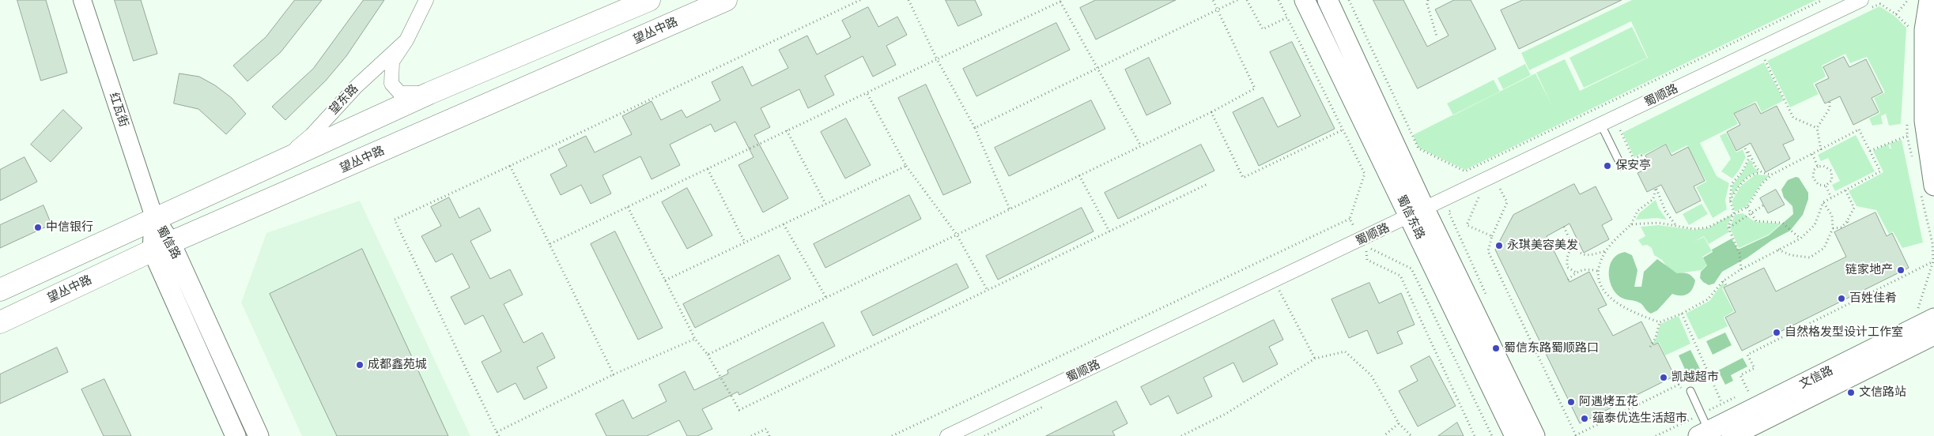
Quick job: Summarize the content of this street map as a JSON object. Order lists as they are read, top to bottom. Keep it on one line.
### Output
{"streets":{"main road":["望丛中路","蜀信东路","蜀信路","文信路"],"street":["蜀顺路","望东路","红瓦街"]},"crossings":[["望丛中路","蜀信路"],["蜀顺路","蜀信东路"],["红瓦街","蜀信路"]],"places":["保安亭","中信银行","永琪美容美发","链家地产","百姓佳肴","自然格发型设计工作室","蜀信东路蜀顺路口","成都鑫苑城","凯越超市","文信路站","阿遇烤五花","蕴泰优选生活超市"]}
